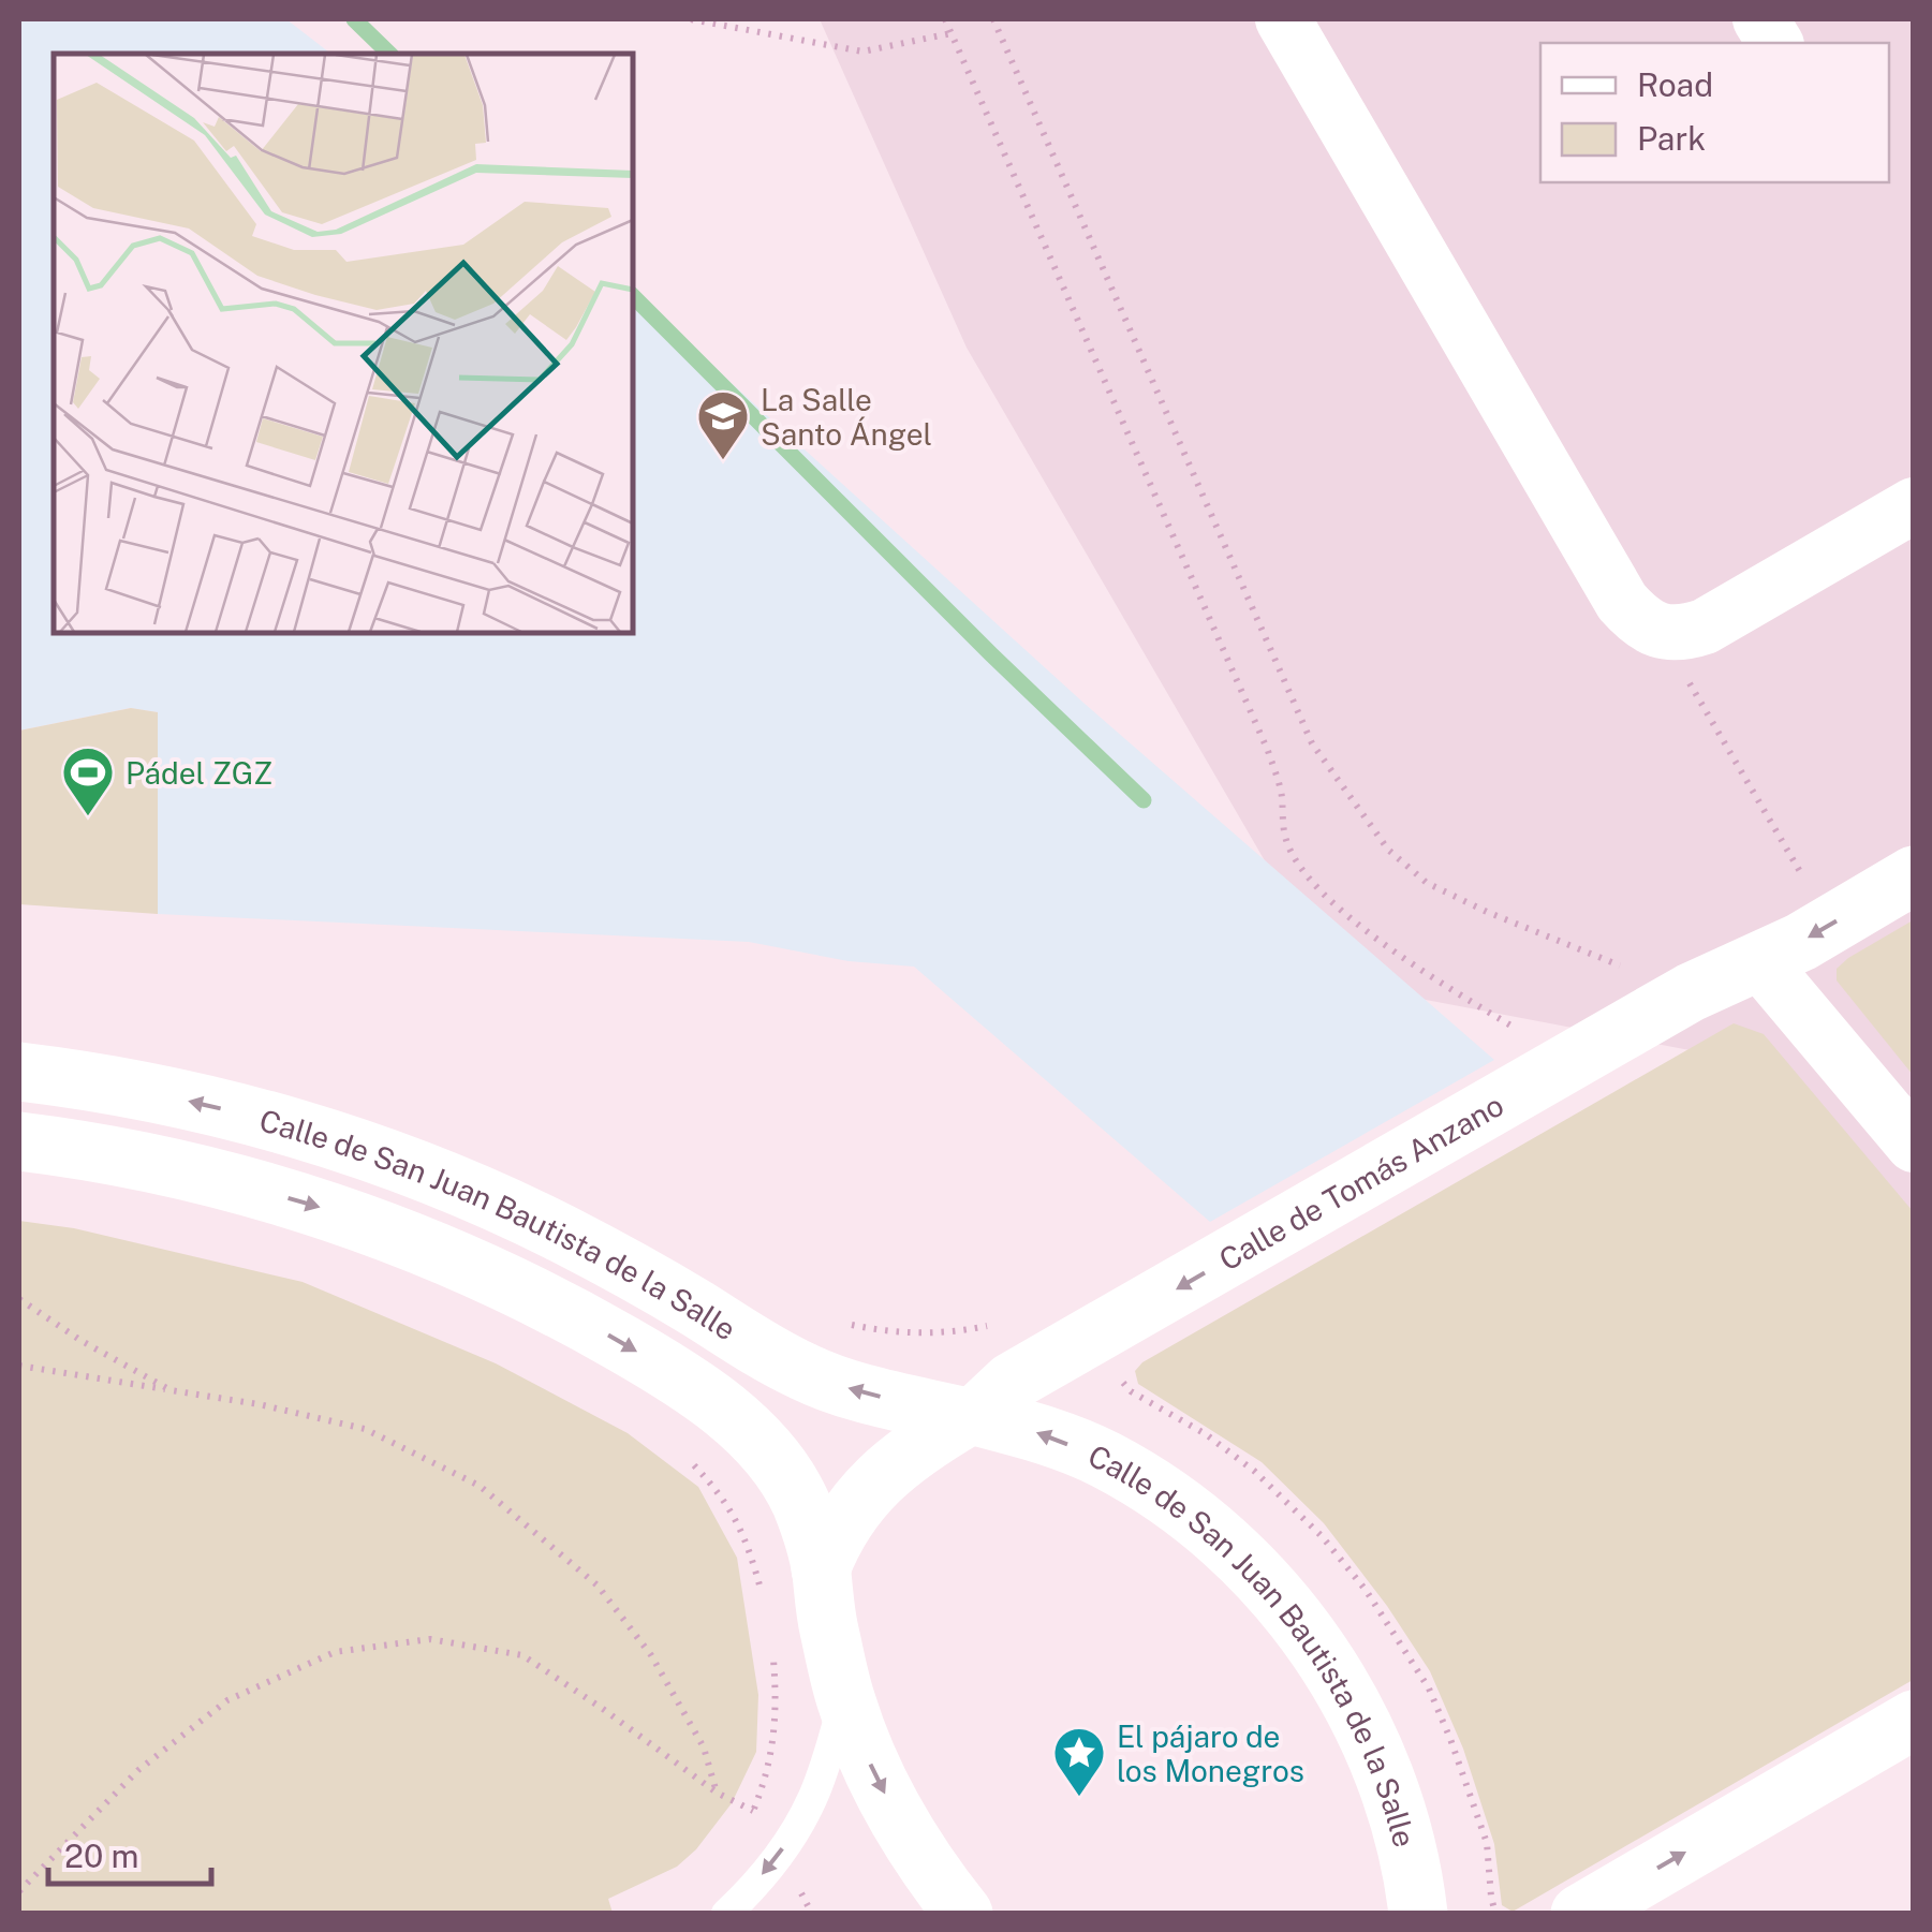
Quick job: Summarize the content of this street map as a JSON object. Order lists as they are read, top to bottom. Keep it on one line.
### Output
{"streets":{"main road":["Calle de Tomás Anzano","Calle de San Juan Bautista de la Salle"]},"crossings":[["Calle de Tomás Anzano","Calle de San Juan Bautista de la Salle"]],"one_way":["Calle de Tomás Anzano"],"places":{"school or university":["La Salle Santo Ángel"],"sports":["Pádel ZGZ"],"place":["El pájaro de los Monegros"]},"legend":["Road","Park"],"scale_bar":"20 m"}
